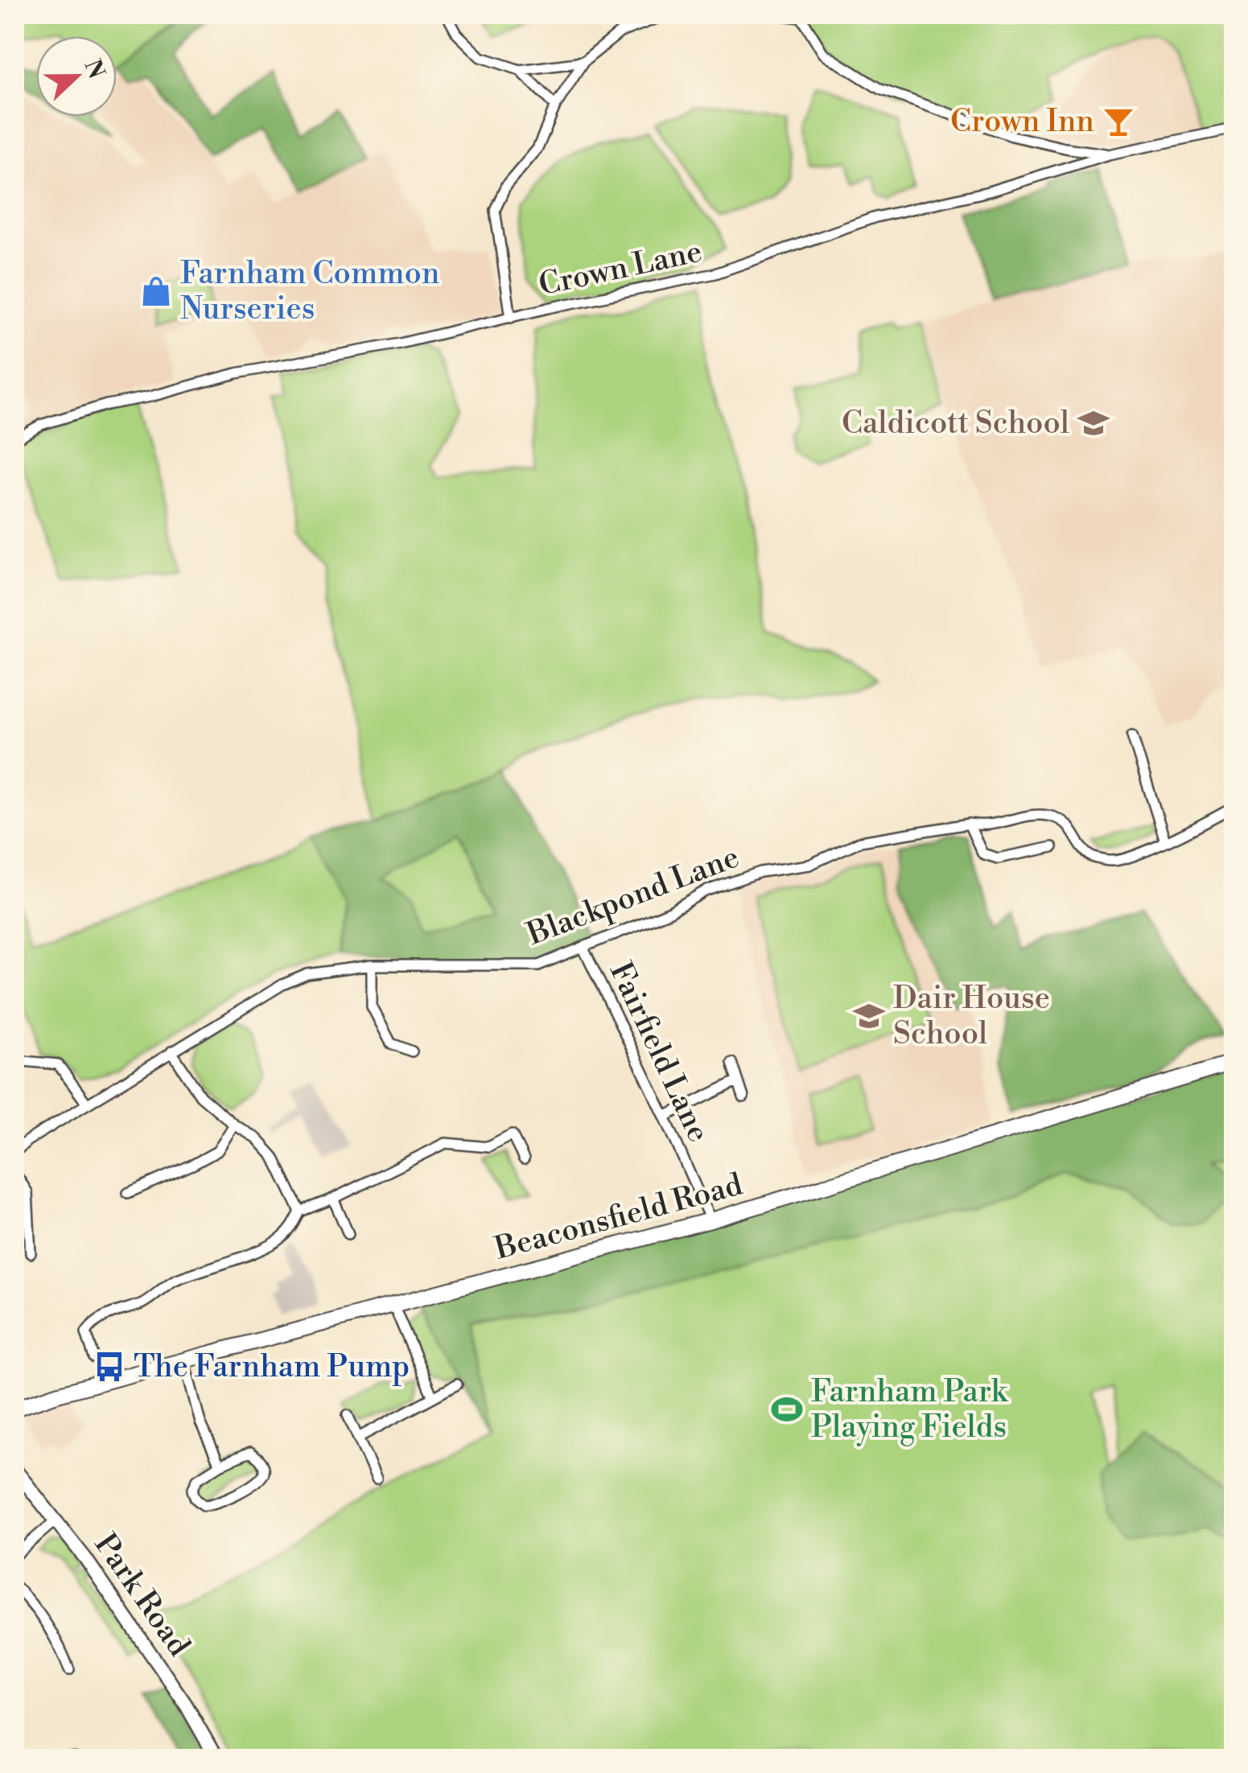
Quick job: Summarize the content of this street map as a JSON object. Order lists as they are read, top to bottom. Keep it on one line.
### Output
{"streets":{"main road":["Beaconsfield Road","Park Road"],"street":["Crown Lane","Blackpond Lane","Fairfield Lane"]},"crossings":[["Blackpond Lane","Fairfield Lane"],["Fairfield Lane","Beaconsfield Road"]],"places":{"bar":["Crown Inn"],"shop":["Farnham Common Nurseries"],"school or university":["Caldicott School","Dair House School"],"bus stop":["The Farnham Pump"],"sports":["Farnham Park Playing Fields"]},"north":"right"}
